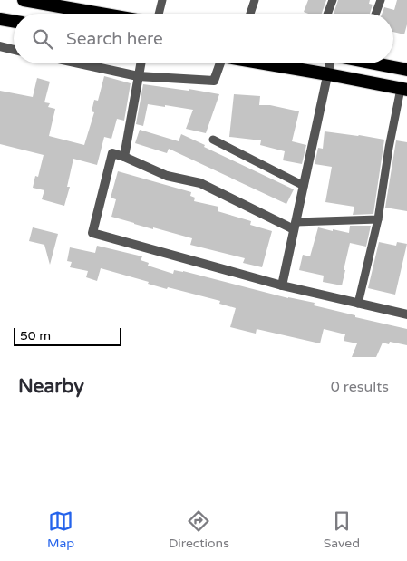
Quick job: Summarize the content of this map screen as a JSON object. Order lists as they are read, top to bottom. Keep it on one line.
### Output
{"scale_bar":"50 m","page":{"search":"Search here","scale":"50 m","heading":["Nearby","0 results"],"nav":["Map","Directions","Saved"]}}
